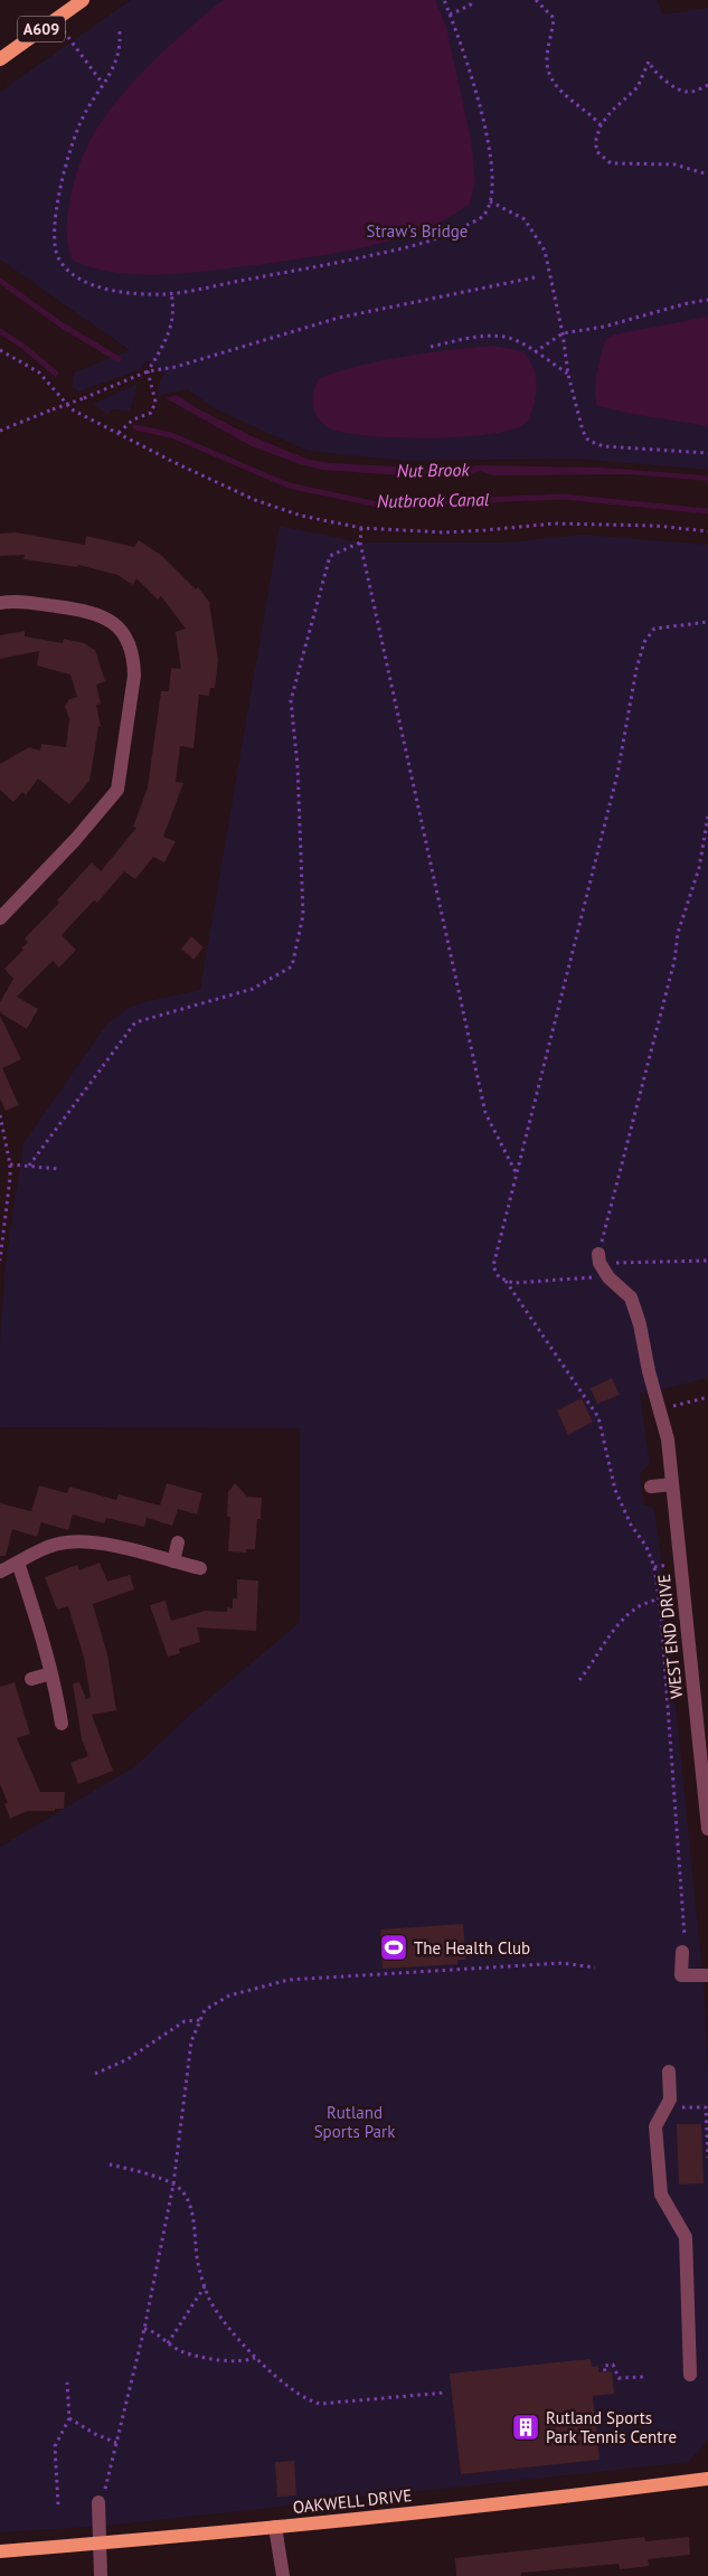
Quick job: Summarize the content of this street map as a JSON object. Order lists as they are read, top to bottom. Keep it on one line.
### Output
{"streets":{"main road":["A609","OAKWELL DRIVE"],"street":["WEST END DRIVE"]},"water":["Nut Brook","Nutbrook Canal"],"parks":["Straw's Bridge","Rutland Sports Park"],"places":{"sports":["The Health Club"],"building":["Rutland Sports Park Tennis Centre"]}}
